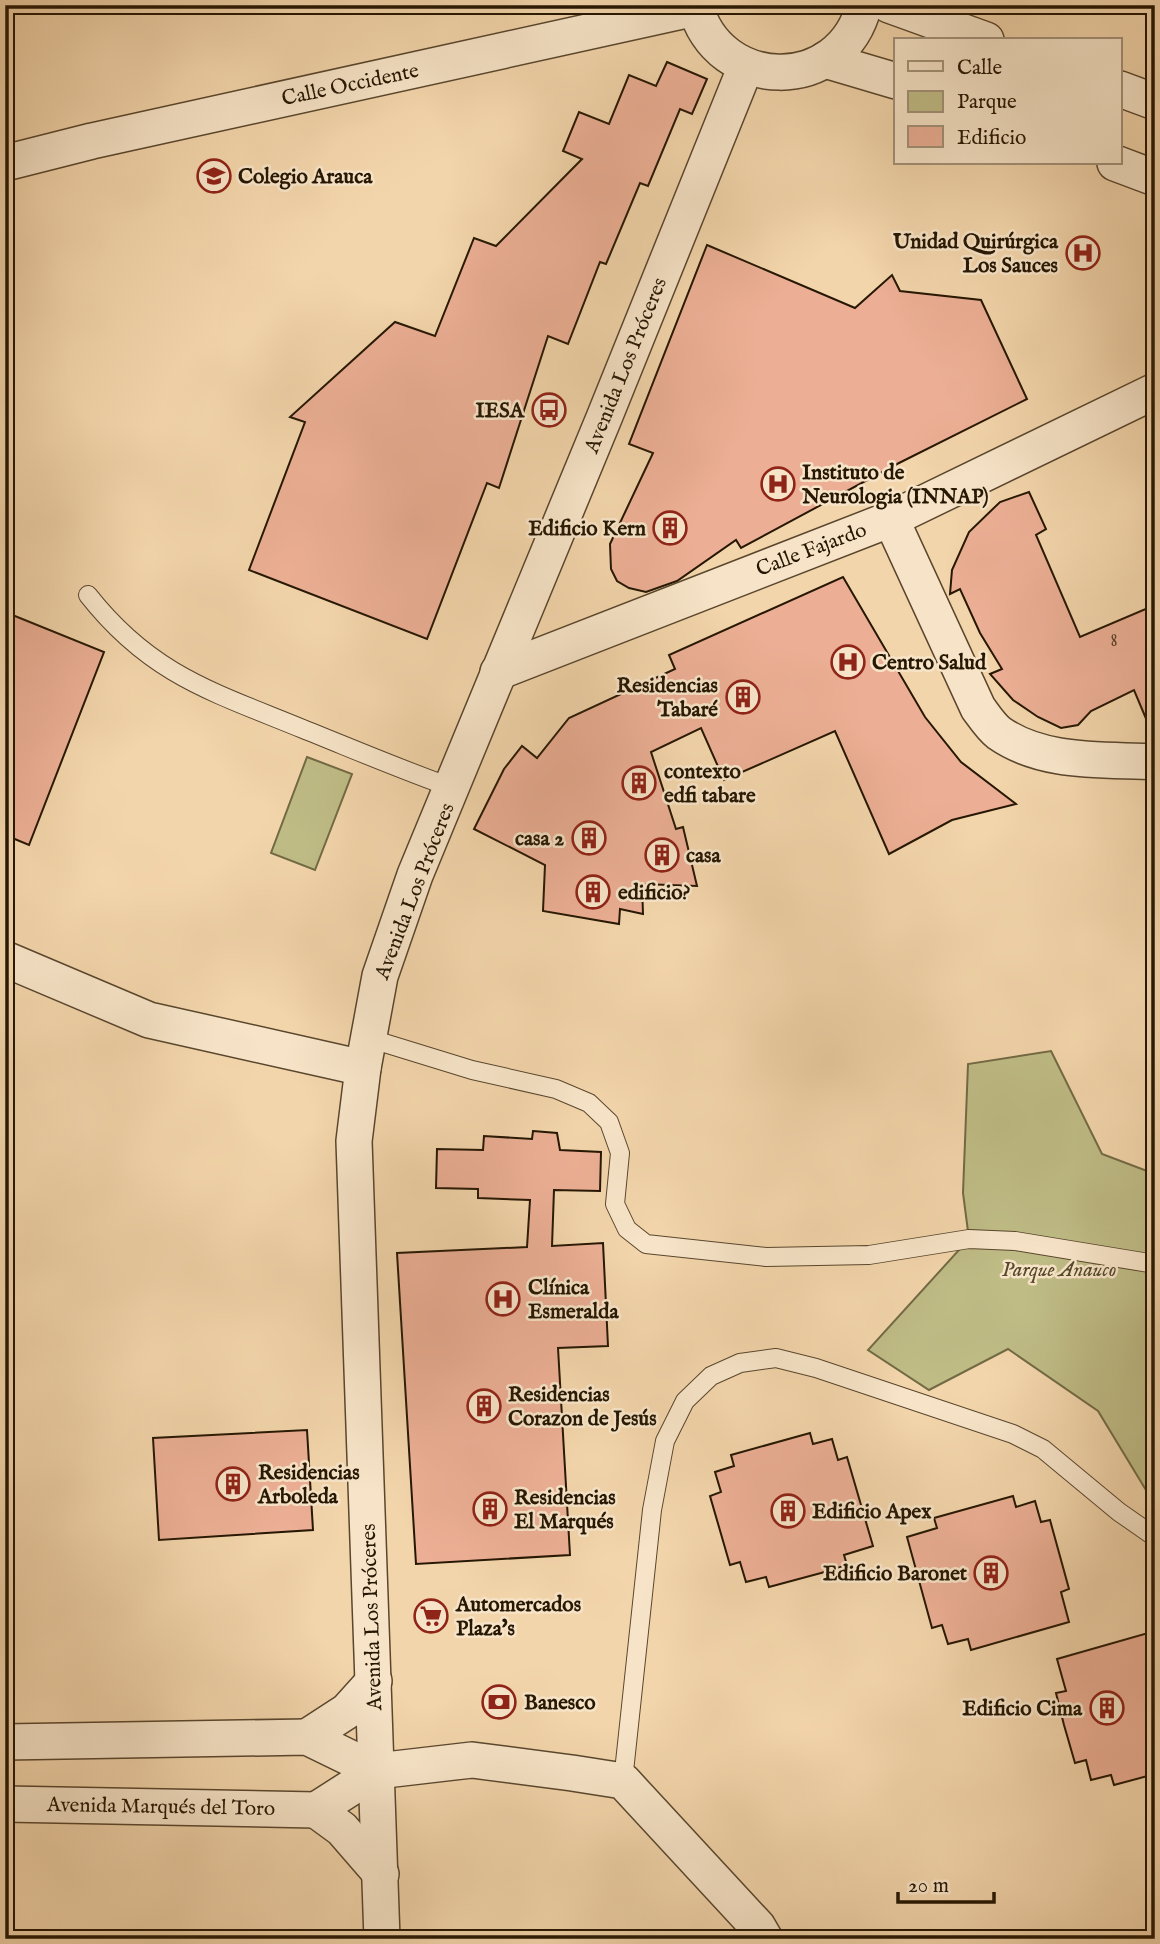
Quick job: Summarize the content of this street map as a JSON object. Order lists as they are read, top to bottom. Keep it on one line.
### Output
{"streets":{"street":["Calle Occidente","Avenida Los Próceres","Calle Fajardo","Avenida Marqués del Toro"]},"crossings":[["Avenida Los Próceres","Calle Fajardo"]],"parks":["Parque Anauco"],"places":{"school or university":["Colegio Arauca"],"hospital":["Unidad Quirúrgica Los Sauces","Instituto de Neurologia (INNAP)","Centro Salud","Clínica Esmeralda"],"bus stop":["IESA"],"building":["Edificio Kern","Residencias Tabaré","contexto edfi tabare","casa 2","casa","edificio?","Residencias Corazon de Jesús","Residencias Arboleda","Residencias El Marqués","Edificio Apex","Edificio Baronet","Edificio Cima"],"supermarket":["Automercados Plaza's"],"bank":["Banesco"]},"house_numbers":["8"],"legend":["Calle","Parque","Edificio"],"scale_bar":"20 m"}
